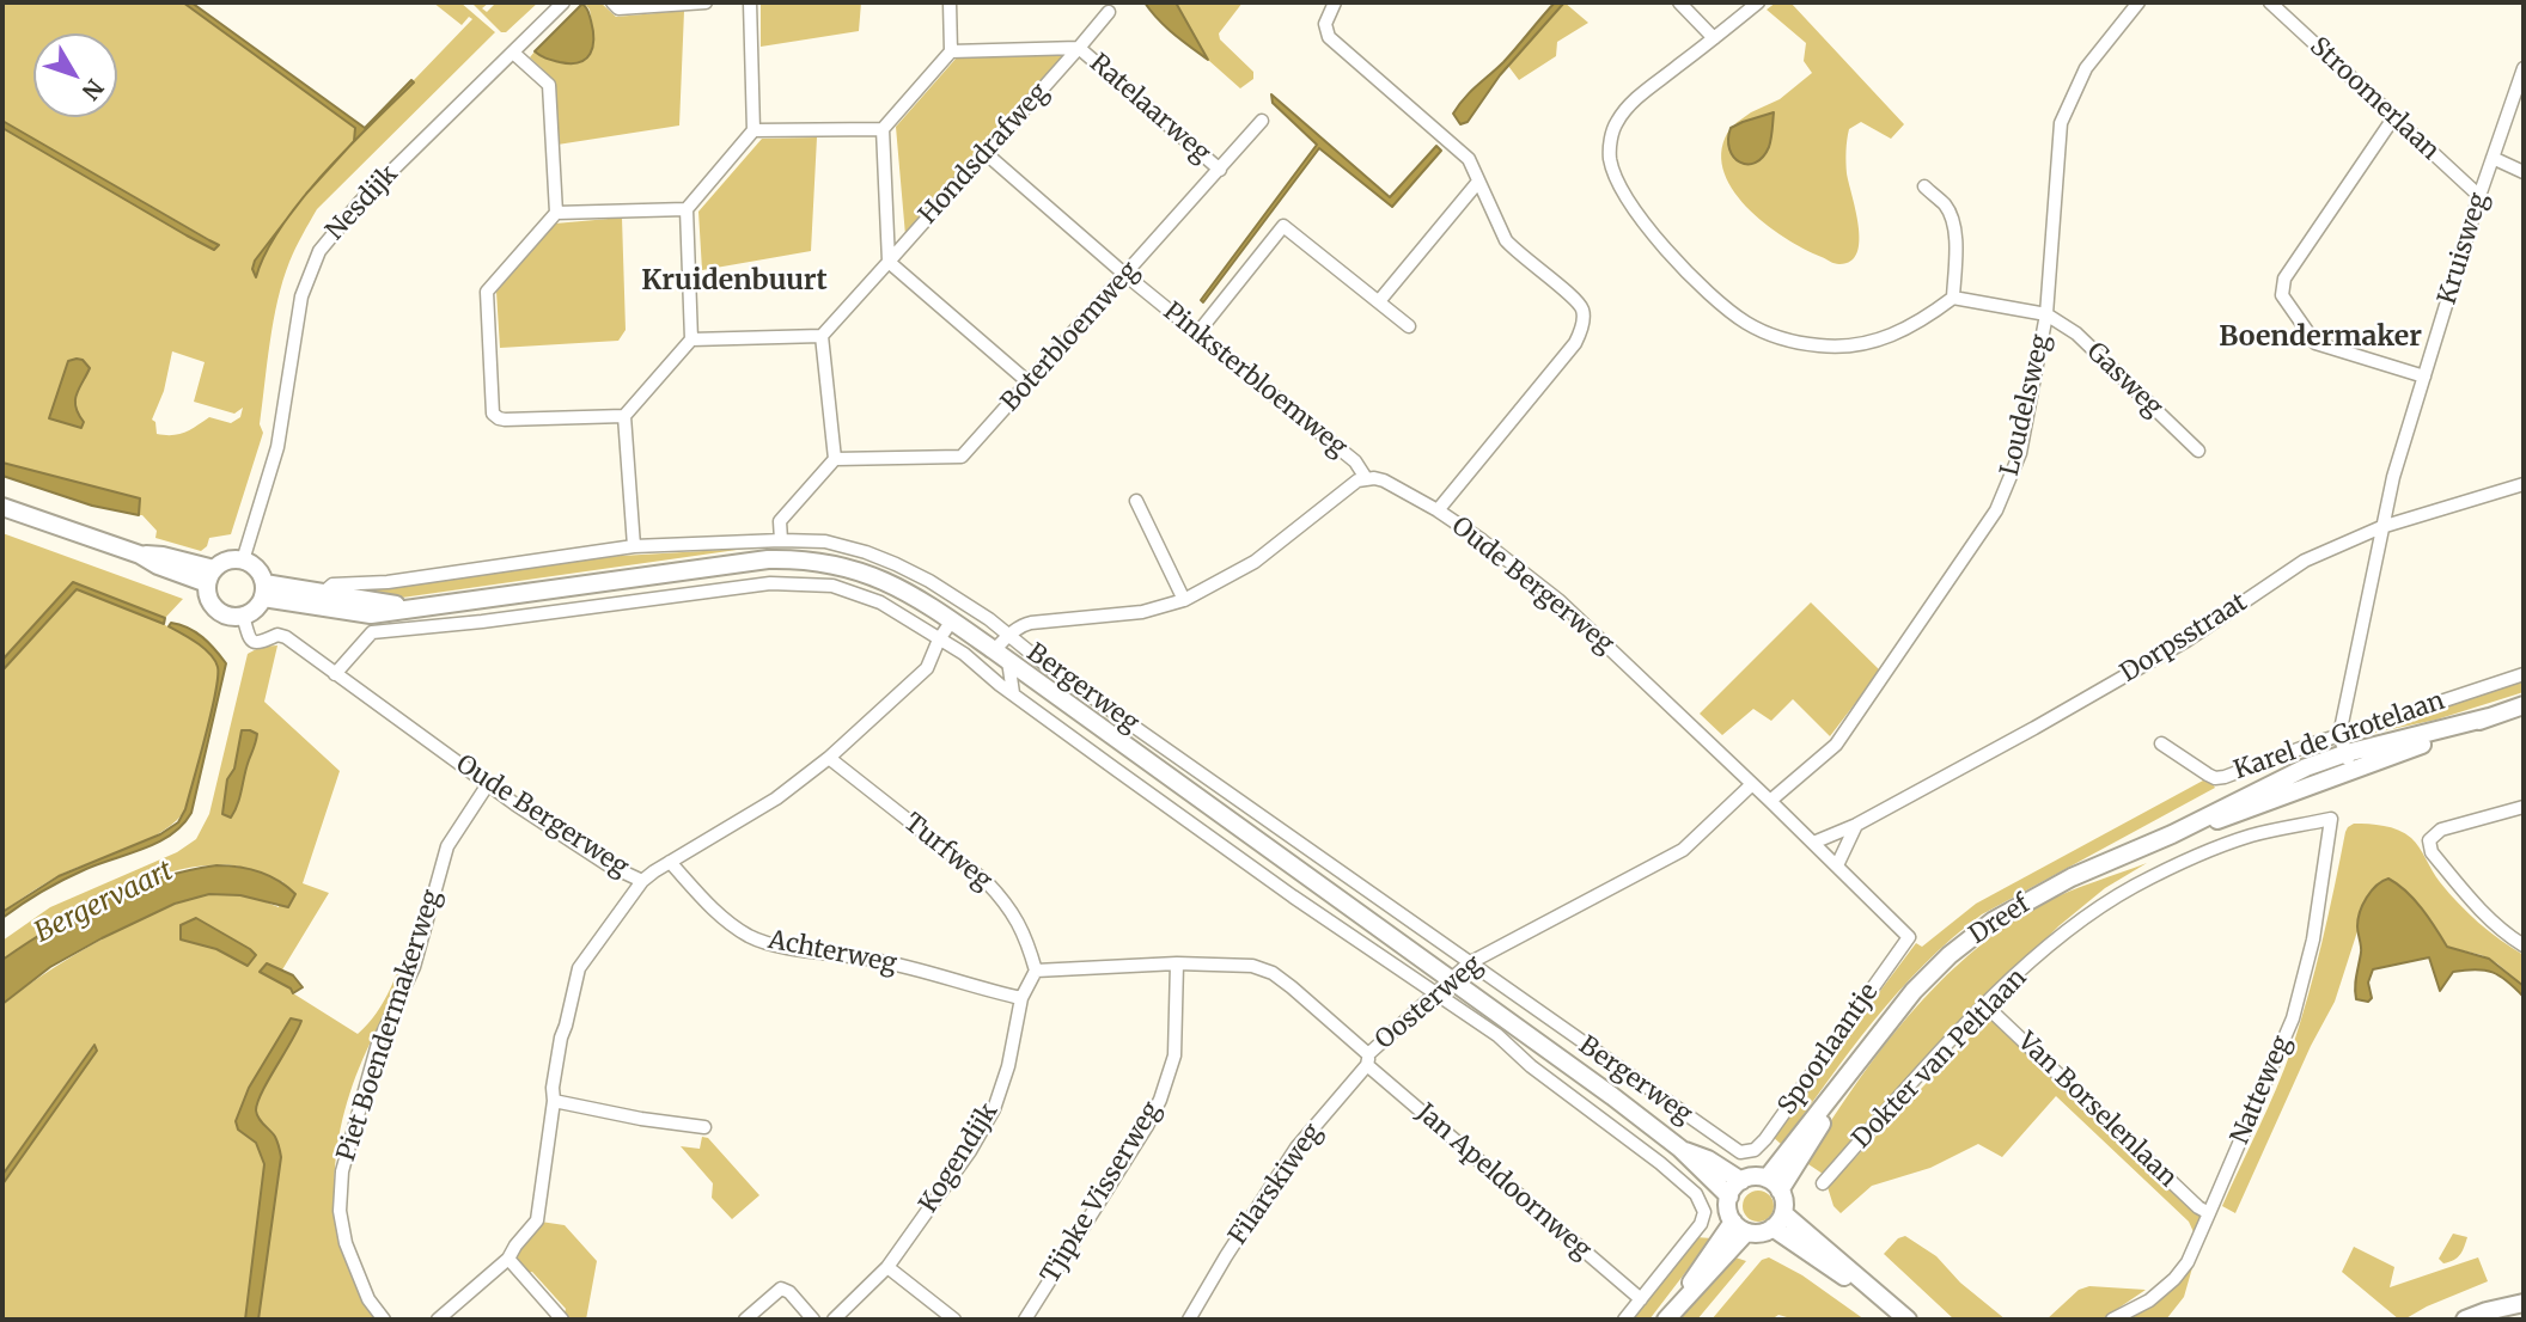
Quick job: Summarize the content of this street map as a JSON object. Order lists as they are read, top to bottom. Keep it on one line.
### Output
{"streets":{"main road":["Bergerweg","Dreef"],"street":["Stroomerlaan","Ratelaarweg","Hondsdrafweg","Nesdijk","Kruisweg","Boterbloemweg","Pinksterbloemweg","Gasweg","Loudelsweg","Oude Bergerweg","Dorpsstraat","Karel de Grotelaan","Turfweg","Achterweg","Oosterweg","Piet Boendermakerweg","Spoorlaantje","Dokter van Peltlaan","Natteweg","Van Borselenlaan","Kogendijk","Jan Apeldoornweg","Filarskiweg","Tjipke Visserweg"]},"crossings":[["Stroomerlaan","Kruisweg"],["Ratelaarweg","Hondsdrafweg"],["Ratelaarweg","Boterbloemweg"],["Hondsdrafweg","Pinksterbloemweg"],["Nesdijk","Oude Bergerweg"],["Nesdijk","Bergerweg"],["Kruisweg","Dorpsstraat"],["Boterbloemweg","Pinksterbloemweg"],["Pinksterbloemweg","Oude Bergerweg"],["Gasweg","Loudelsweg"],["Loudelsweg","Oude Bergerweg"],["Oude Bergerweg","Bergerweg"],["Oude Bergerweg","Turfweg"],["Oude Bergerweg","Achterweg"],["Oude Bergerweg","Oosterweg"],["Oude Bergerweg","Piet Boendermakerweg"],["Bergerweg","Dreef"],["Bergerweg","Oosterweg"],["Bergerweg","Spoorlaantje"],["Bergerweg","Jan Apeldoornweg"],["Turfweg","Oosterweg"],["Turfweg","Kogendijk"],["Achterweg","Kogendijk"],["Oosterweg","Kogendijk"],["Oosterweg","Jan Apeldoornweg"],["Oosterweg","Filarskiweg"],["Oosterweg","Tjipke Visserweg"],["Dokter van Peltlaan","Natteweg"],["Dokter van Peltlaan","Van Borselenlaan"],["Natteweg","Van Borselenlaan"],["Jan Apeldoornweg","Filarskiweg"]],"districts":["Kruidenbuurt","Boendermaker"],"water":["Bergervaart"],"north":"bottom right"}
